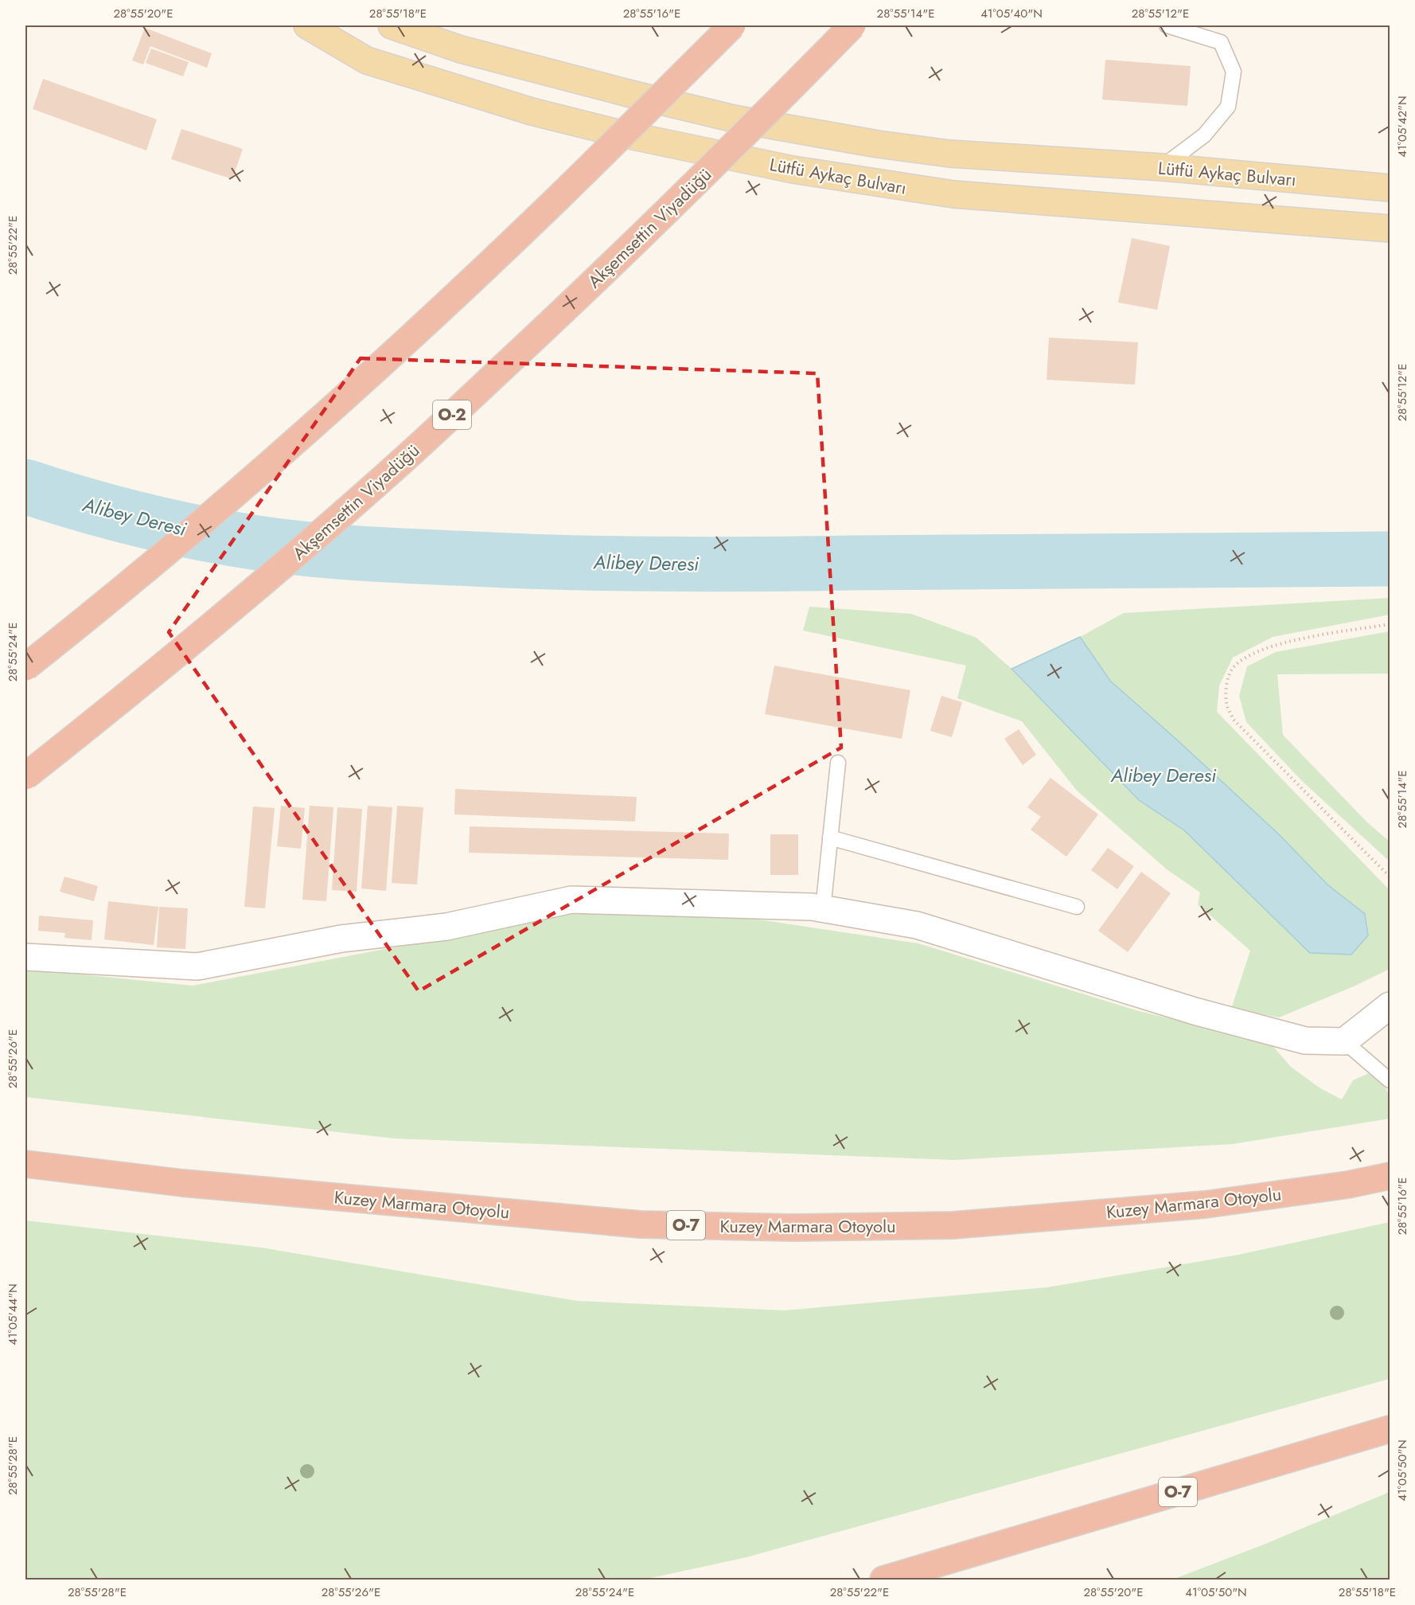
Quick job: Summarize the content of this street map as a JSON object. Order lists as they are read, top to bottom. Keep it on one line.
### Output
{"streets":{"highway":["Akşemsettin Viyadüğü","O-2","Kuzey Marmara Otoyolu","O-7"],"main road":["Lütfü Aykaç Bulvarı"]},"water":["Alibey Deresi"],"coordinates":["28°55'20\"E","28°55'18\"E","28°55'16\"E","28°55'14\"E","41°05'40\"N","28°55'12\"E","41°05'42\"N","28°55'22\"E","28°55'24\"E","28°55'26\"E","41°05'44\"N","28°55'28\"E","41°05'50\"N"]}
